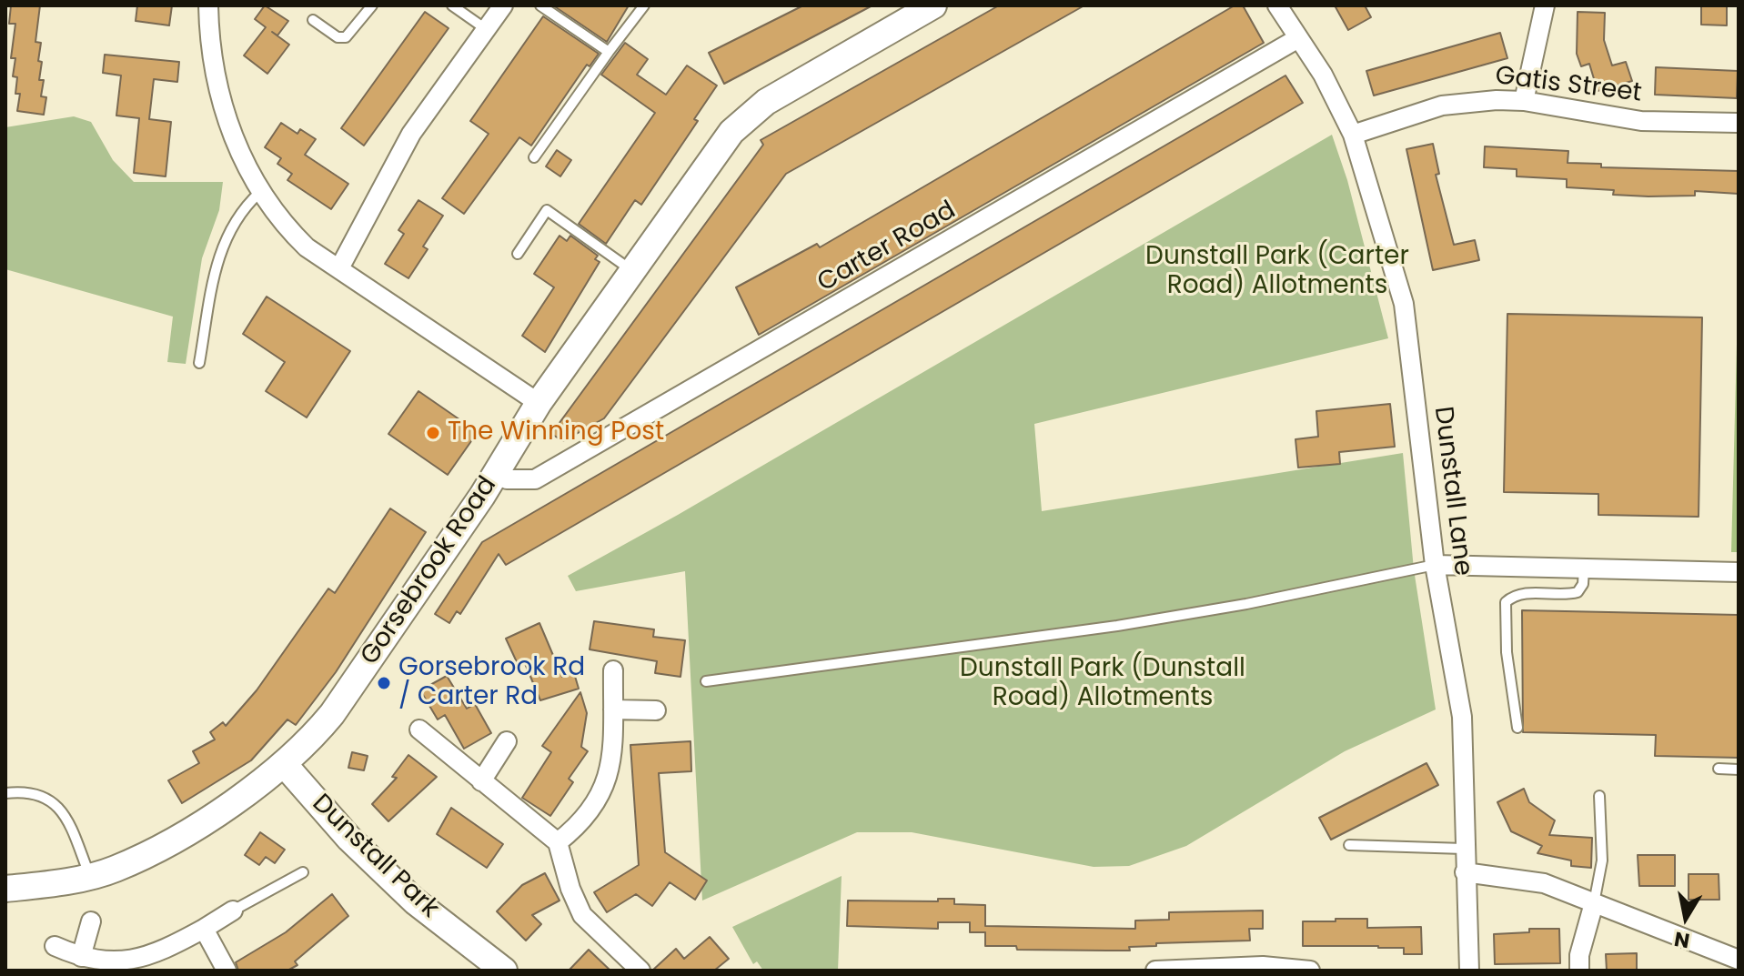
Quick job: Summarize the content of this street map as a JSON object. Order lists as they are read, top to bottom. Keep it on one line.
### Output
{"streets":{"street":["Gatis Street","Carter Road","Dunstall Lane","Gorsebrook Road","Dunstall Park"]},"crossings":[["Gatis Street","Dunstall Lane"],["Carter Road","Dunstall Lane"],["Carter Road","Gorsebrook Road"],["Gorsebrook Road","Dunstall Park"]],"parks":["Dunstall Park (Carter Road) Allotments","Dunstall Park (Dunstall Road) Allotments"],"places":["The Winning Post","Gorsebrook Rd / Carter Rd"],"north":"bottom"}
